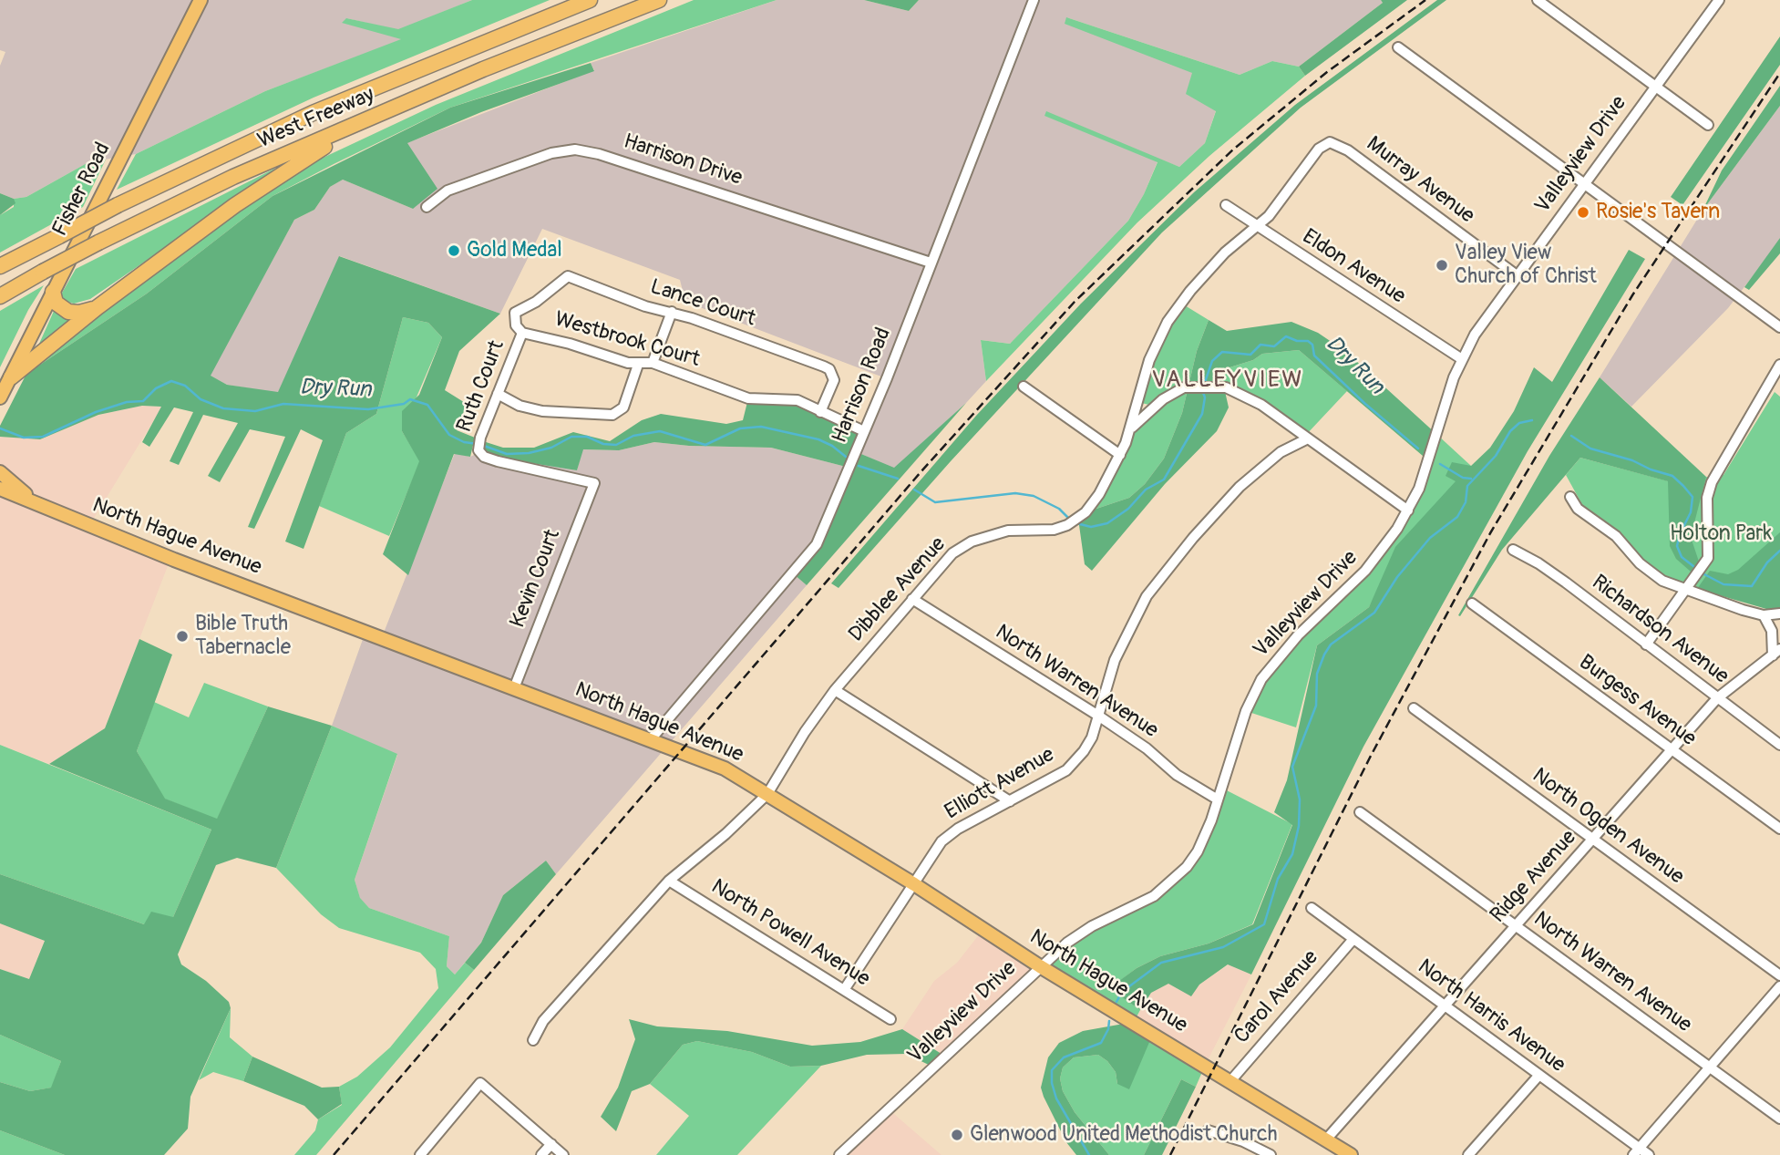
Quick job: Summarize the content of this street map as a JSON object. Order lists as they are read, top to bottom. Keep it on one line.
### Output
{"streets":{"highway":["West Freeway"],"main road":["Fisher Road","North Hague Avenue"],"street":["Valleyview Drive","Harrison Drive","Murray Avenue","Eldon Avenue","Lance Court","Westbrook Court","Harrison Road","Ruth Court","Kevin Court","Dibblee Avenue","Richardson Avenue","North Warren Avenue","Burgess Avenue","Elliott Avenue","North Ogden Avenue","Ridge Avenue","North Powell Avenue","Carol Avenue","North Harris Avenue"]},"crossings":[["Valleyview Drive","Murray Avenue"],["Valleyview Drive","Eldon Avenue"],["Valleyview Drive","North Hague Avenue"],["Valleyview Drive","North Warren Avenue"],["Harrison Drive","Harrison Road"],["Murray Avenue","Dibblee Avenue"],["Eldon Avenue","Dibblee Avenue"],["Lance Court","Westbrook Court"],["Lance Court","Ruth Court"],["Westbrook Court","Harrison Road"],["Westbrook Court","Ruth Court"],["Harrison Road","North Hague Avenue"],["Ruth Court","Kevin Court"],["North Hague Avenue","Kevin Court"],["North Hague Avenue","Dibblee Avenue"],["North Hague Avenue","Elliott Avenue"],["North Hague Avenue","Ridge Avenue"],["North Hague Avenue","Carol Avenue"],["Dibblee Avenue","North Warren Avenue"],["Dibblee Avenue","North Powell Avenue"],["Richardson Avenue","Ridge Avenue"],["North Warren Avenue","Elliott Avenue"],["North Warren Avenue","Ridge Avenue"],["Burgess Avenue","Ridge Avenue"],["Elliott Avenue","North Powell Avenue"],["North Ogden Avenue","Ridge Avenue"],["Ridge Avenue","North Harris Avenue"],["Carol Avenue","North Harris Avenue"]],"districts":["VALLEYVIEW"],"water":["Dry Run"],"parks":["Holton Park"],"places":["Rosie's Tavern","Gold Medal","Valley View Church of Christ","Bible Truth Tabernacle","Glenwood United Methodist Church"]}
